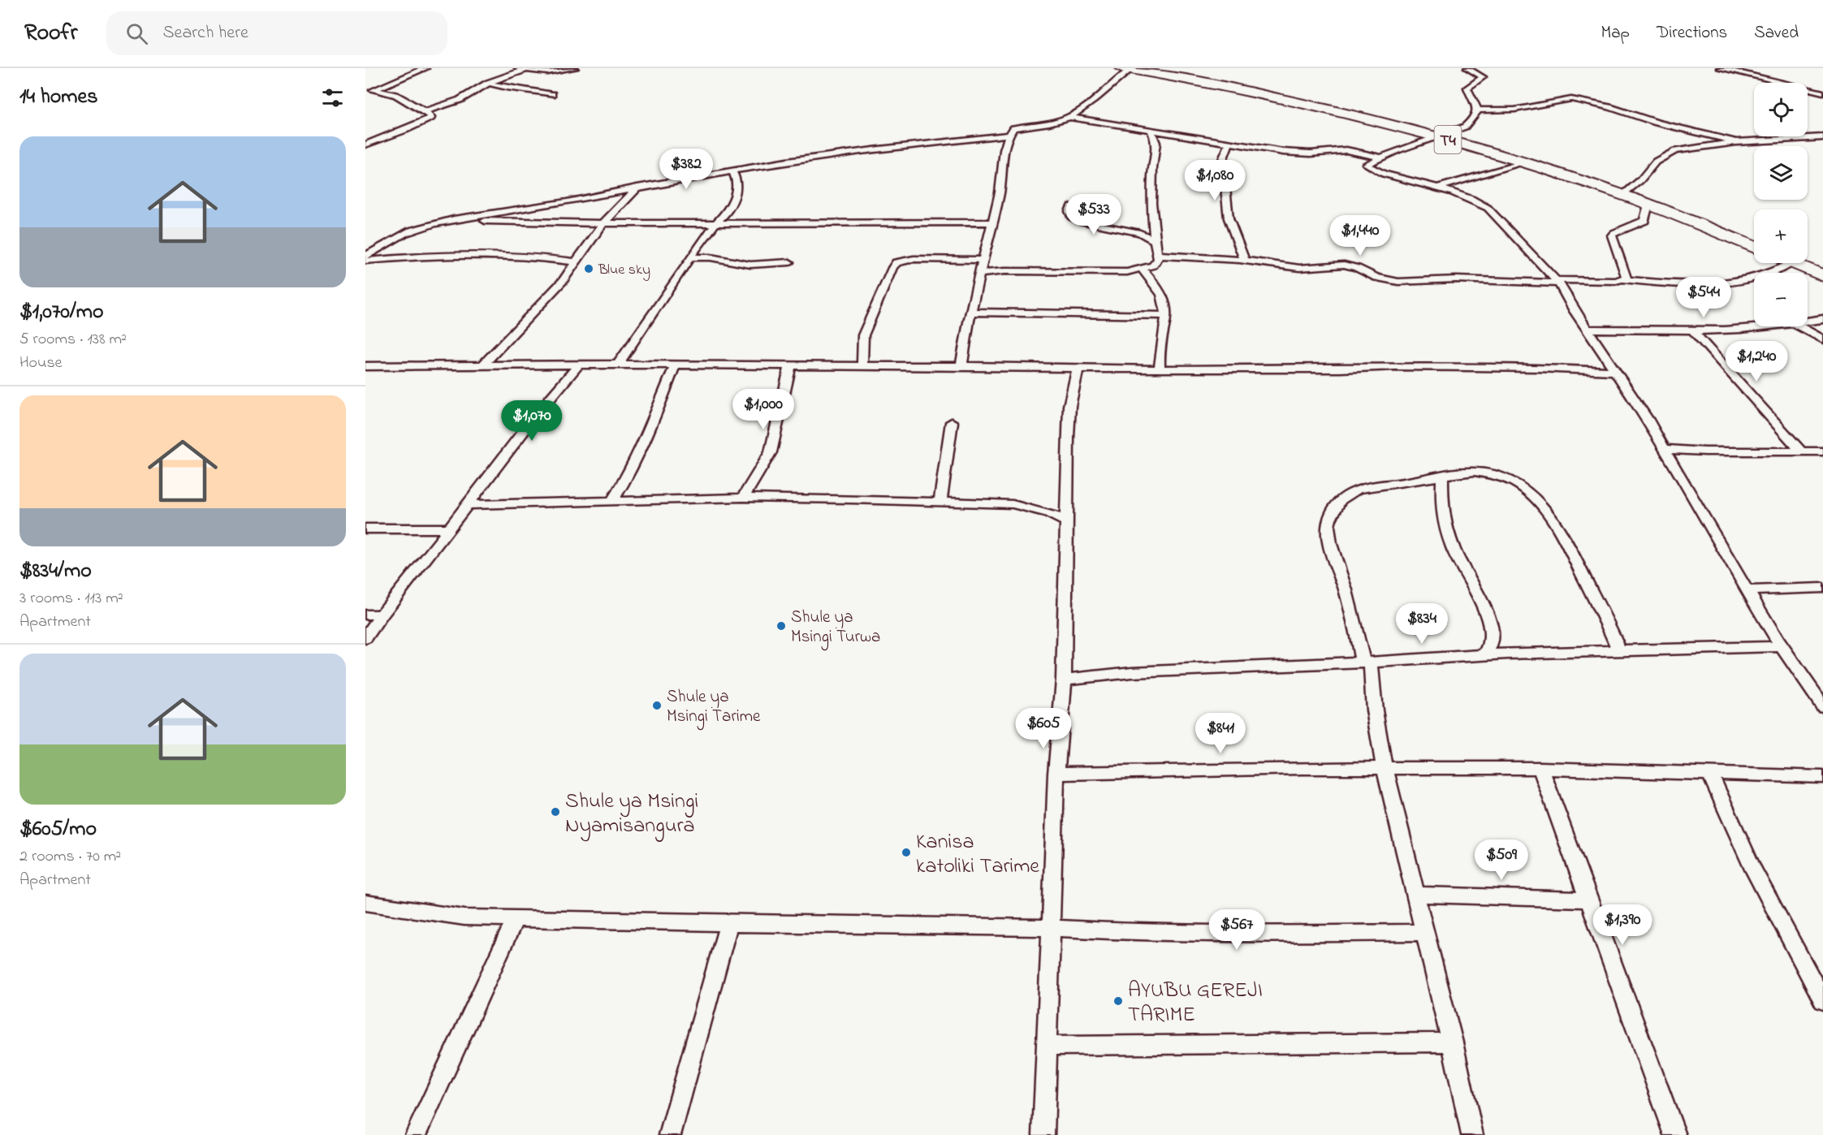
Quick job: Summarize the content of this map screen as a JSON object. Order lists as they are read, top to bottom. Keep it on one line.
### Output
{"streets":{"highway":["T4"]},"places":["Blue sky","Shule ya Msingi Turwa","Shule ya Msingi Tarime","Shule ya Msingi Nyamisangura","Kanisa katoliki Tarime","AYUBU GEREJI TARIME"],"page":{"header":"Roofr","search":"Search here","nav":["Map","Directions","Saved"],"heading":"14 homes","map_buttons":["+","−"],"list":[{"name":"$1,070/mo","note":"5 rooms · 138 m² · House"},{"name":"$834/mo","note":"3 rooms · 113 m² · Apartment"},{"name":"$605/mo","note":"2 rooms · 70 m² · Apartment"}],"price":["$382","$1,080","$533","$1,440","$544","$1,240","$1,000","$1,070","$834","$605","$841","$509","$1,390","$567"]}}
